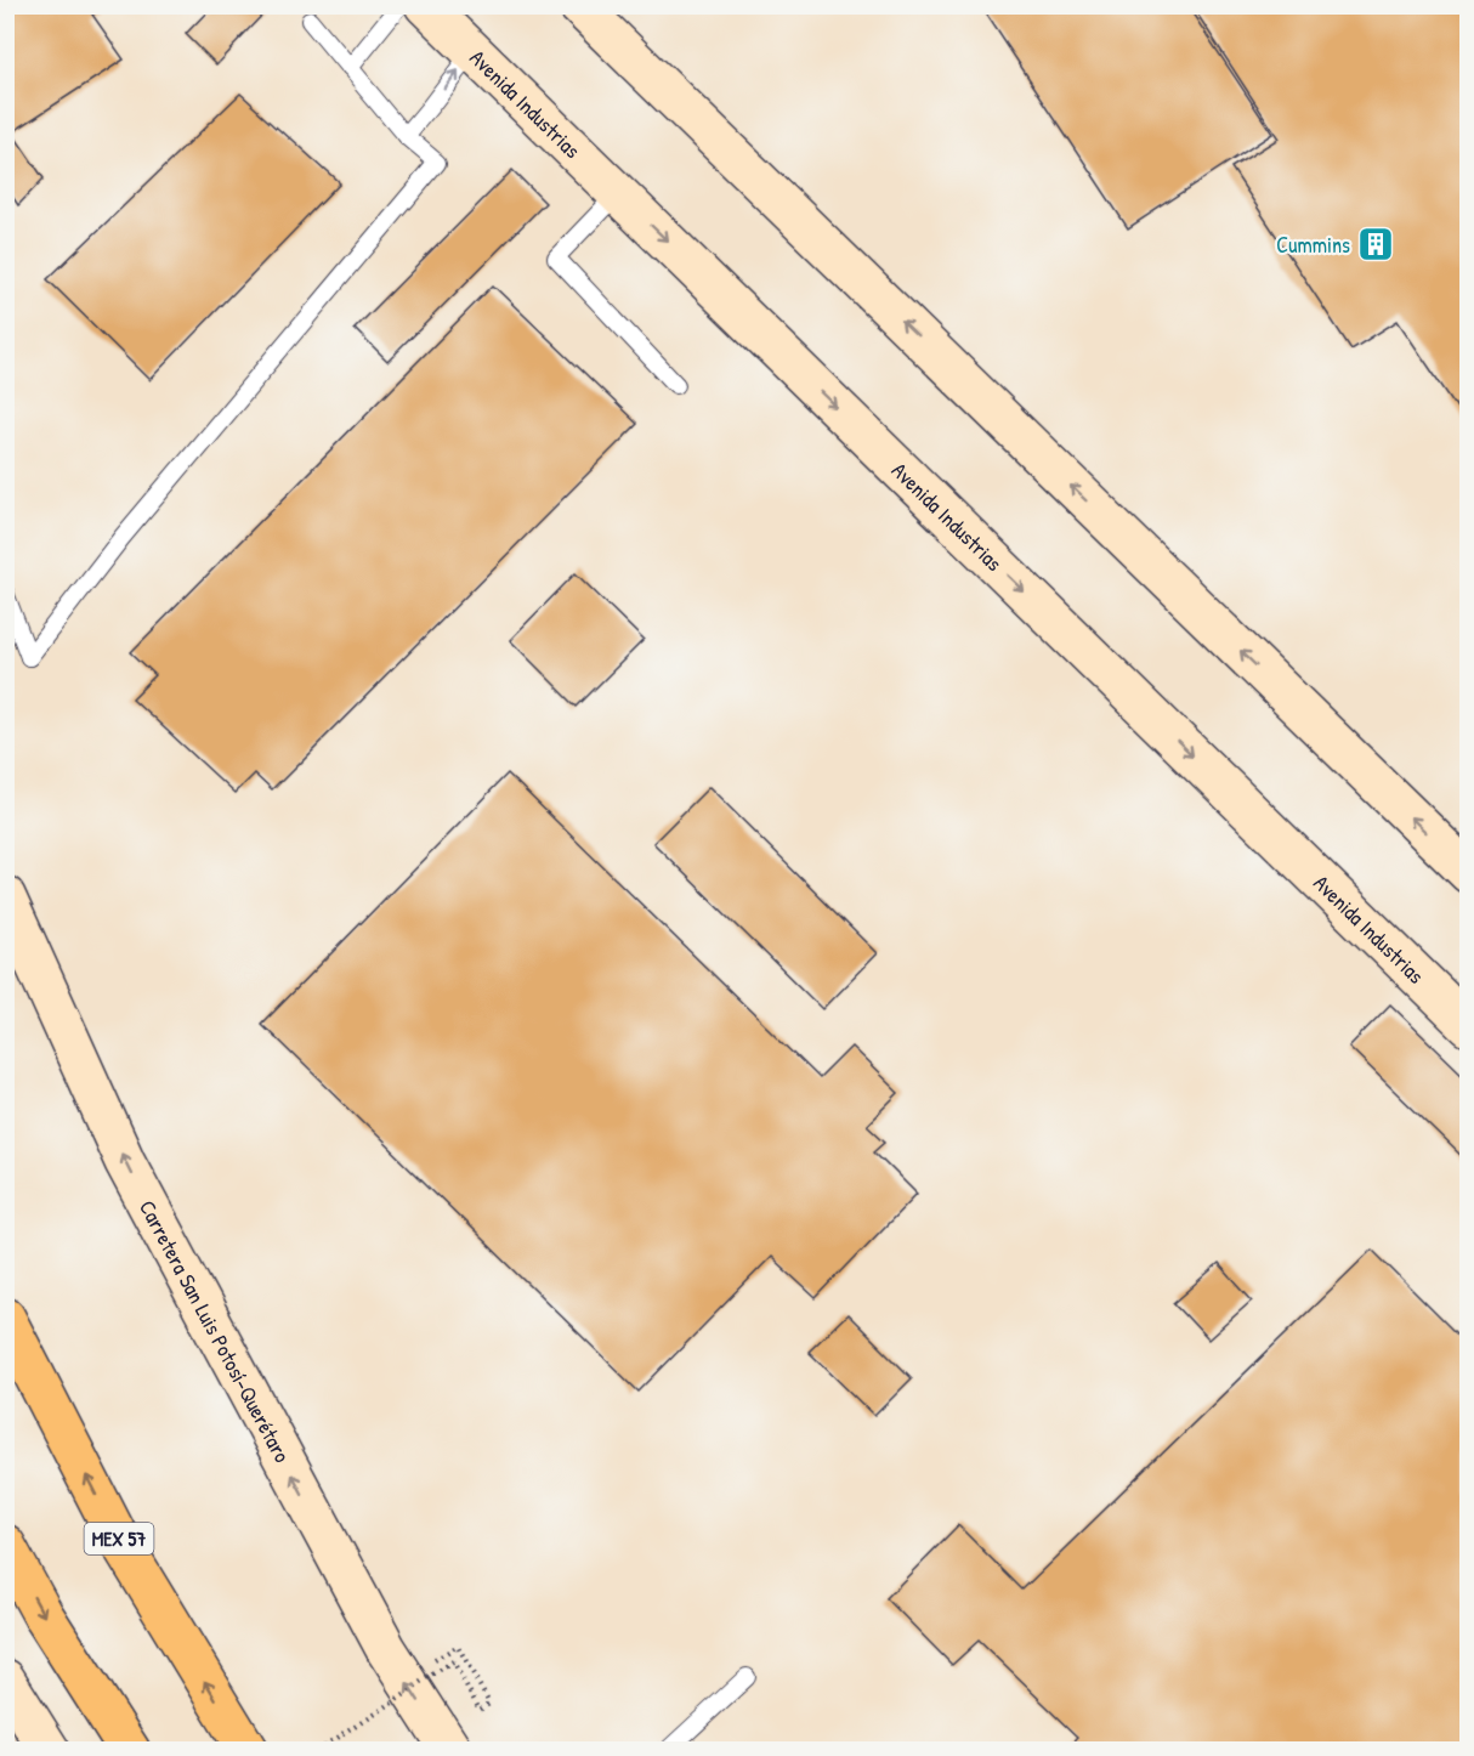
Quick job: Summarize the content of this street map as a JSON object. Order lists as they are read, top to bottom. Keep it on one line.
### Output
{"streets":{"highway":["MEX 57"],"main road":["Avenida Industrias","Carretera San Luis Potosí-Querétaro"]},"one_way":["Carretera San Luis Potosí-Querétaro"],"places":{"building":["Cummins"]}}
